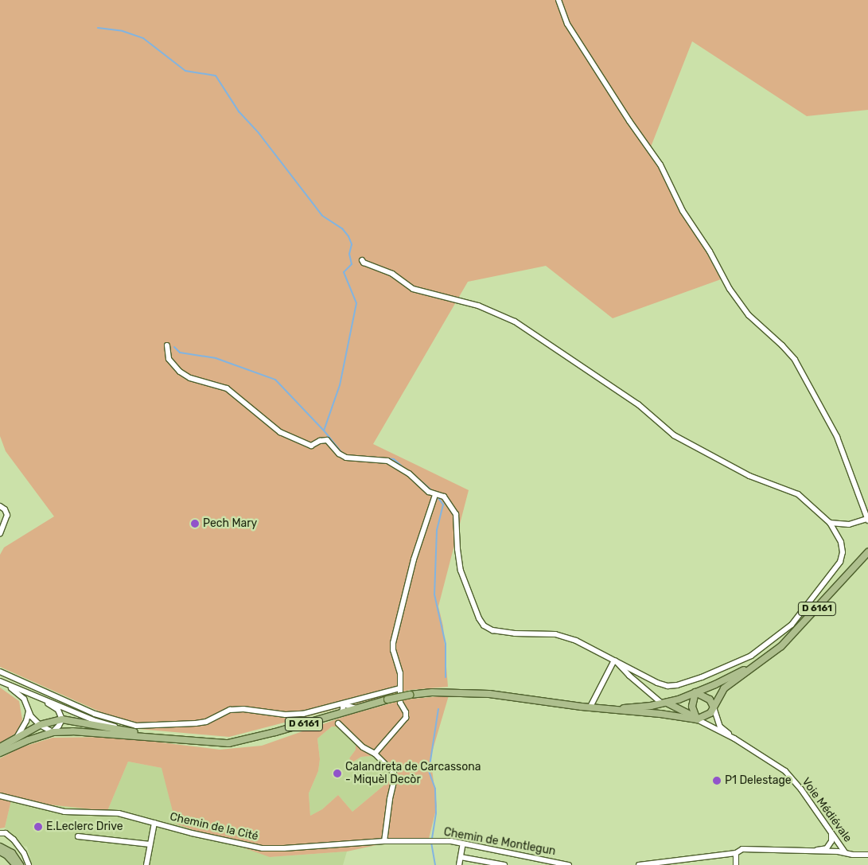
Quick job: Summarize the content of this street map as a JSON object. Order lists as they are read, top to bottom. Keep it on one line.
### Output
{"streets":{"main road":["D 6161"],"street":["Voie Médiévale","Chemin de la Cité","Chemin de Montlegun"]},"crossings":[["Chemin de la Cité","Chemin de Montlegun"]],"places":["Pech Mary","Calandreta de Carcassona - Miquèl Decòr","P1 Delestage","E.Leclerc Drive"]}
